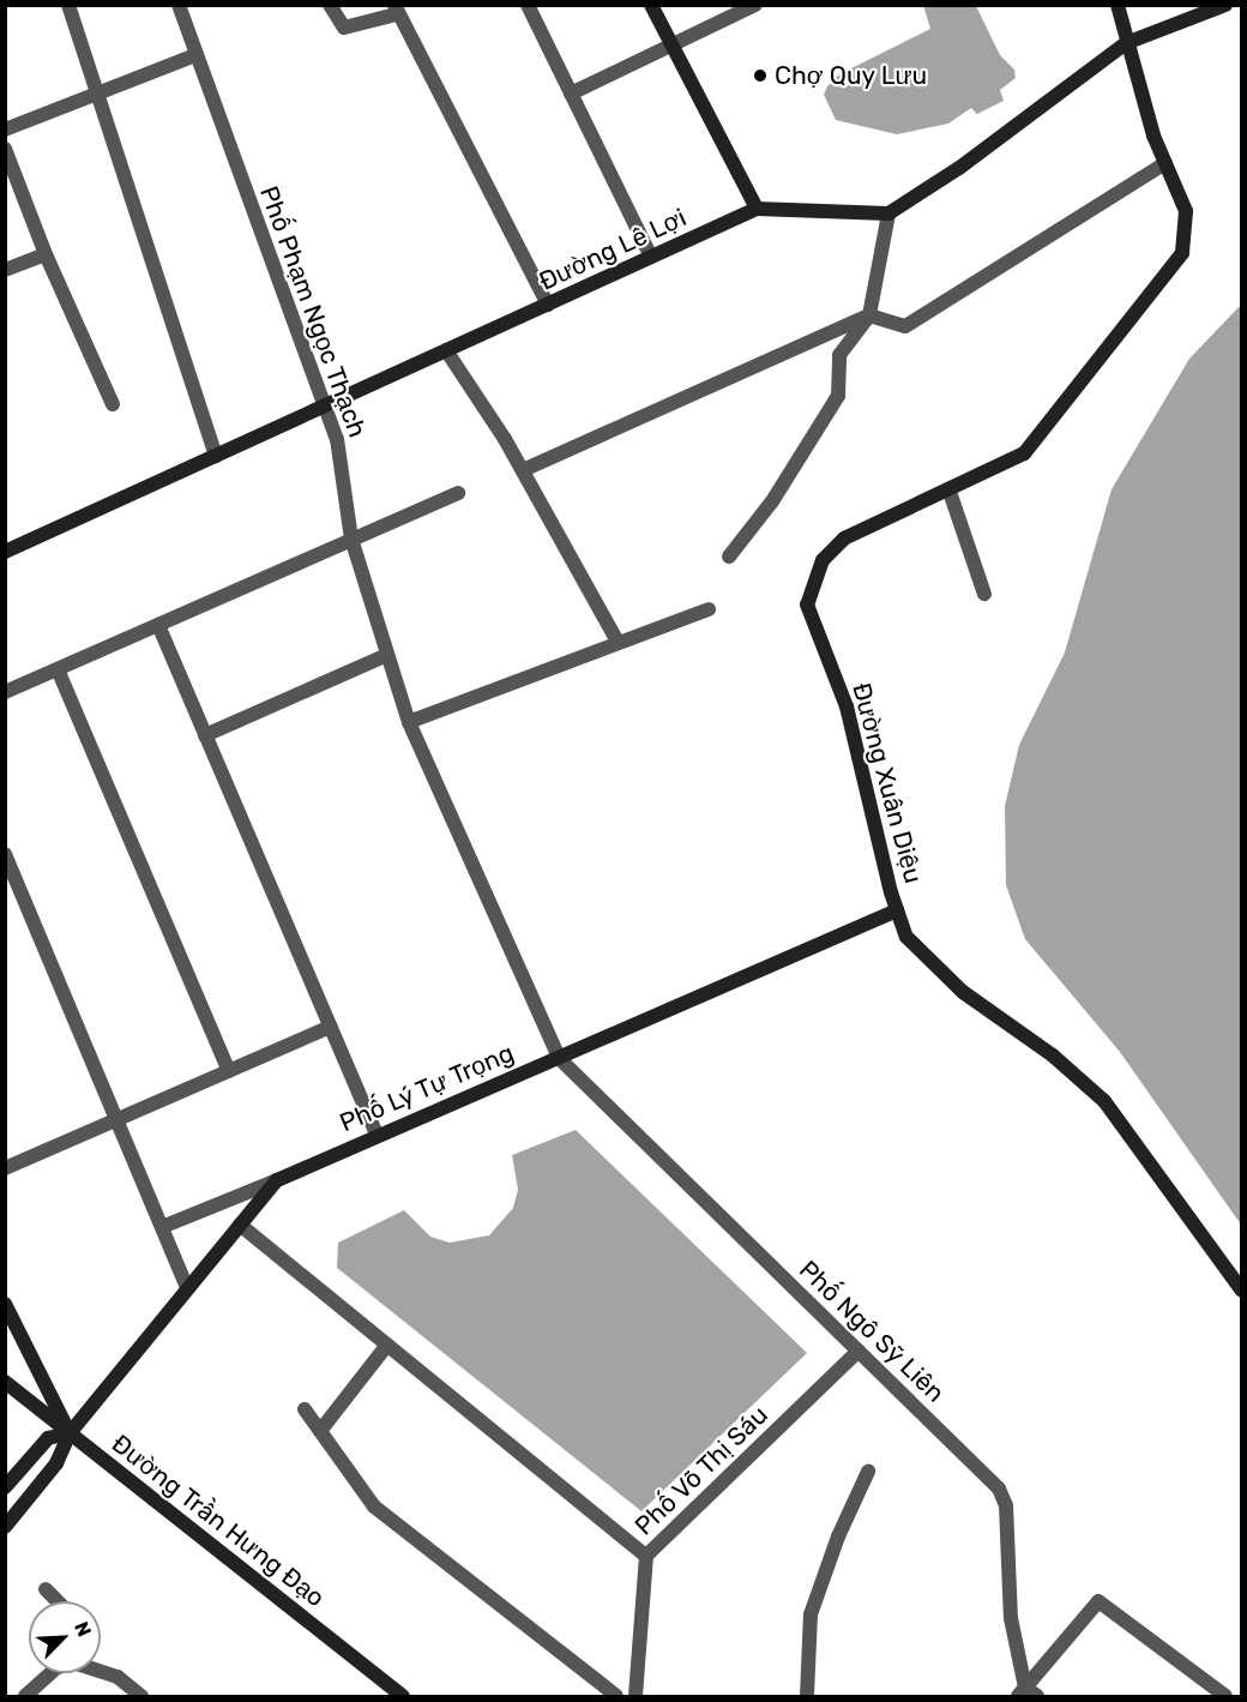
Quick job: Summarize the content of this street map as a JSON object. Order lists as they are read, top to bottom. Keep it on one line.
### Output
{"streets":{"street":["Đường Lê Lợi","Phố Phạm Ngọc Thạch","Đường Xuân Diệu","Phố Lý Tự Trọng","Phố Ngô Sỹ Liên","Phố Võ Thị Sáu","Đường Trần Hưng Đạo"]},"crossings":[["Đường Lê Lợi","Phố Phạm Ngọc Thạch"],["Phố Phạm Ngọc Thạch","Phố Lý Tự Trọng"],["Phố Phạm Ngọc Thạch","Phố Ngô Sỹ Liên"],["Đường Xuân Diệu","Phố Lý Tự Trọng"],["Phố Lý Tự Trọng","Phố Ngô Sỹ Liên"],["Phố Lý Tự Trọng","Đường Trần Hưng Đạo"],["Phố Ngô Sỹ Liên","Phố Võ Thị Sáu"]],"places":["Chợ Quy Lưu"],"north":"top right"}
